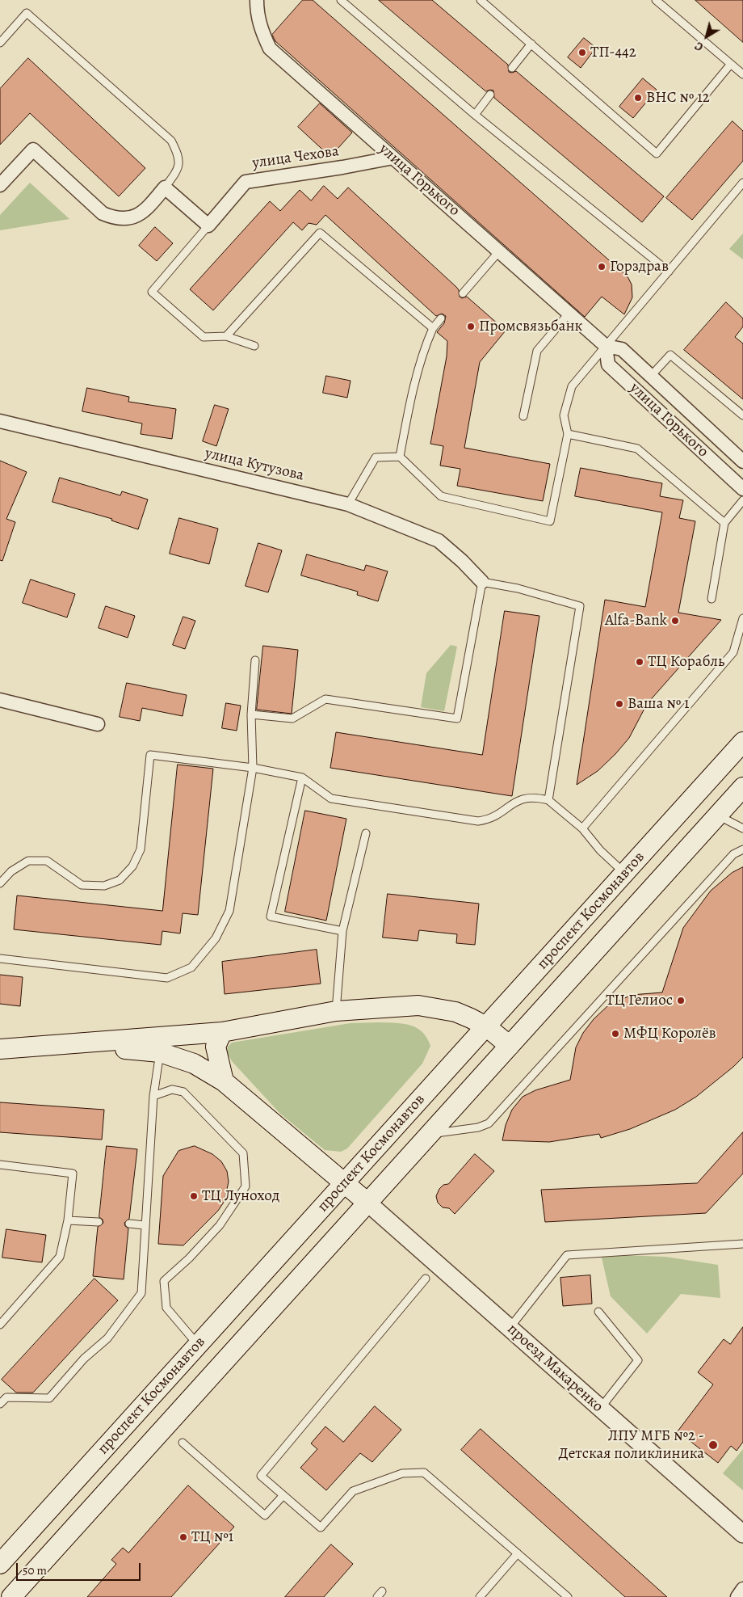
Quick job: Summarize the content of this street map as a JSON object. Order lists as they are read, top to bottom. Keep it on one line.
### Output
{"streets":{"main road":["проспект Космонавтов"],"street":["улица Чехова","улица Горького","улица Кутузова","проезд Макаренко"]},"crossings":[["улица Чехова","улица Горького"],["проспект Космонавтов","проезд Макаренко"]],"places":["ТП-442","ВНС № 12","Горздрав","Промсвязьбанк","Alfa-Bank","ТЦ Корабль","Ваша № 1","ТЦ Гелиос","МФЦ Королёв","ТЦ Луноход","ЛПУ МГБ №2 - Детская поликлиника","ТЦ №1"],"scale_bar":"50 m","north":"bottom left"}
